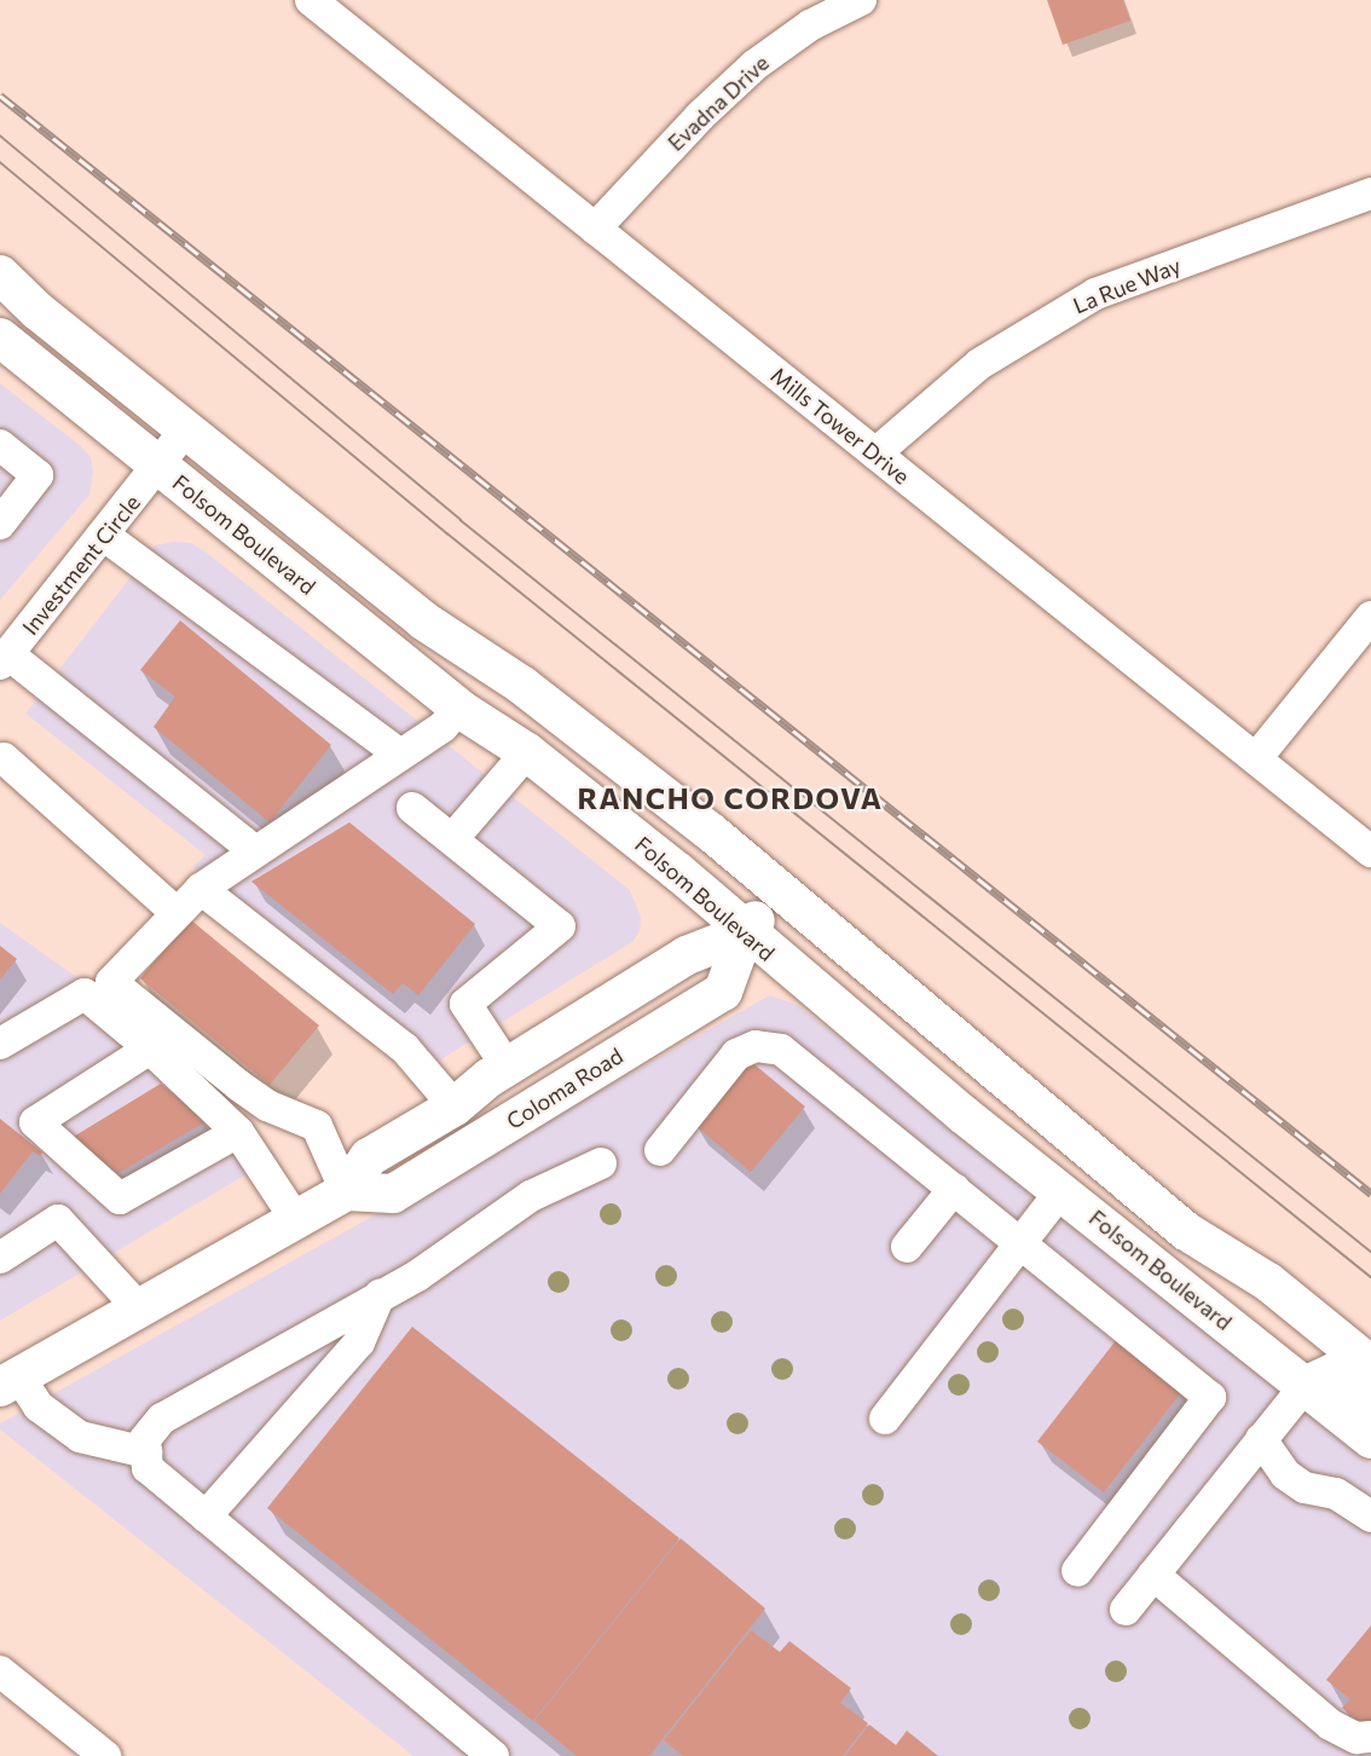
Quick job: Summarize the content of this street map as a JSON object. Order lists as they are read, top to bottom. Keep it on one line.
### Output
{"streets":{"main road":["Folsom Boulevard","Coloma Road"],"street":["Evadna Drive","La Rue Way","Mills Tower Drive","Investment Circle"]},"crossings":[["Evadna Drive","Mills Tower Drive"],["La Rue Way","Mills Tower Drive"],["Folsom Boulevard","Investment Circle"],["Folsom Boulevard","Coloma Road"]],"districts":["RANCHO CORDOVA"]}
